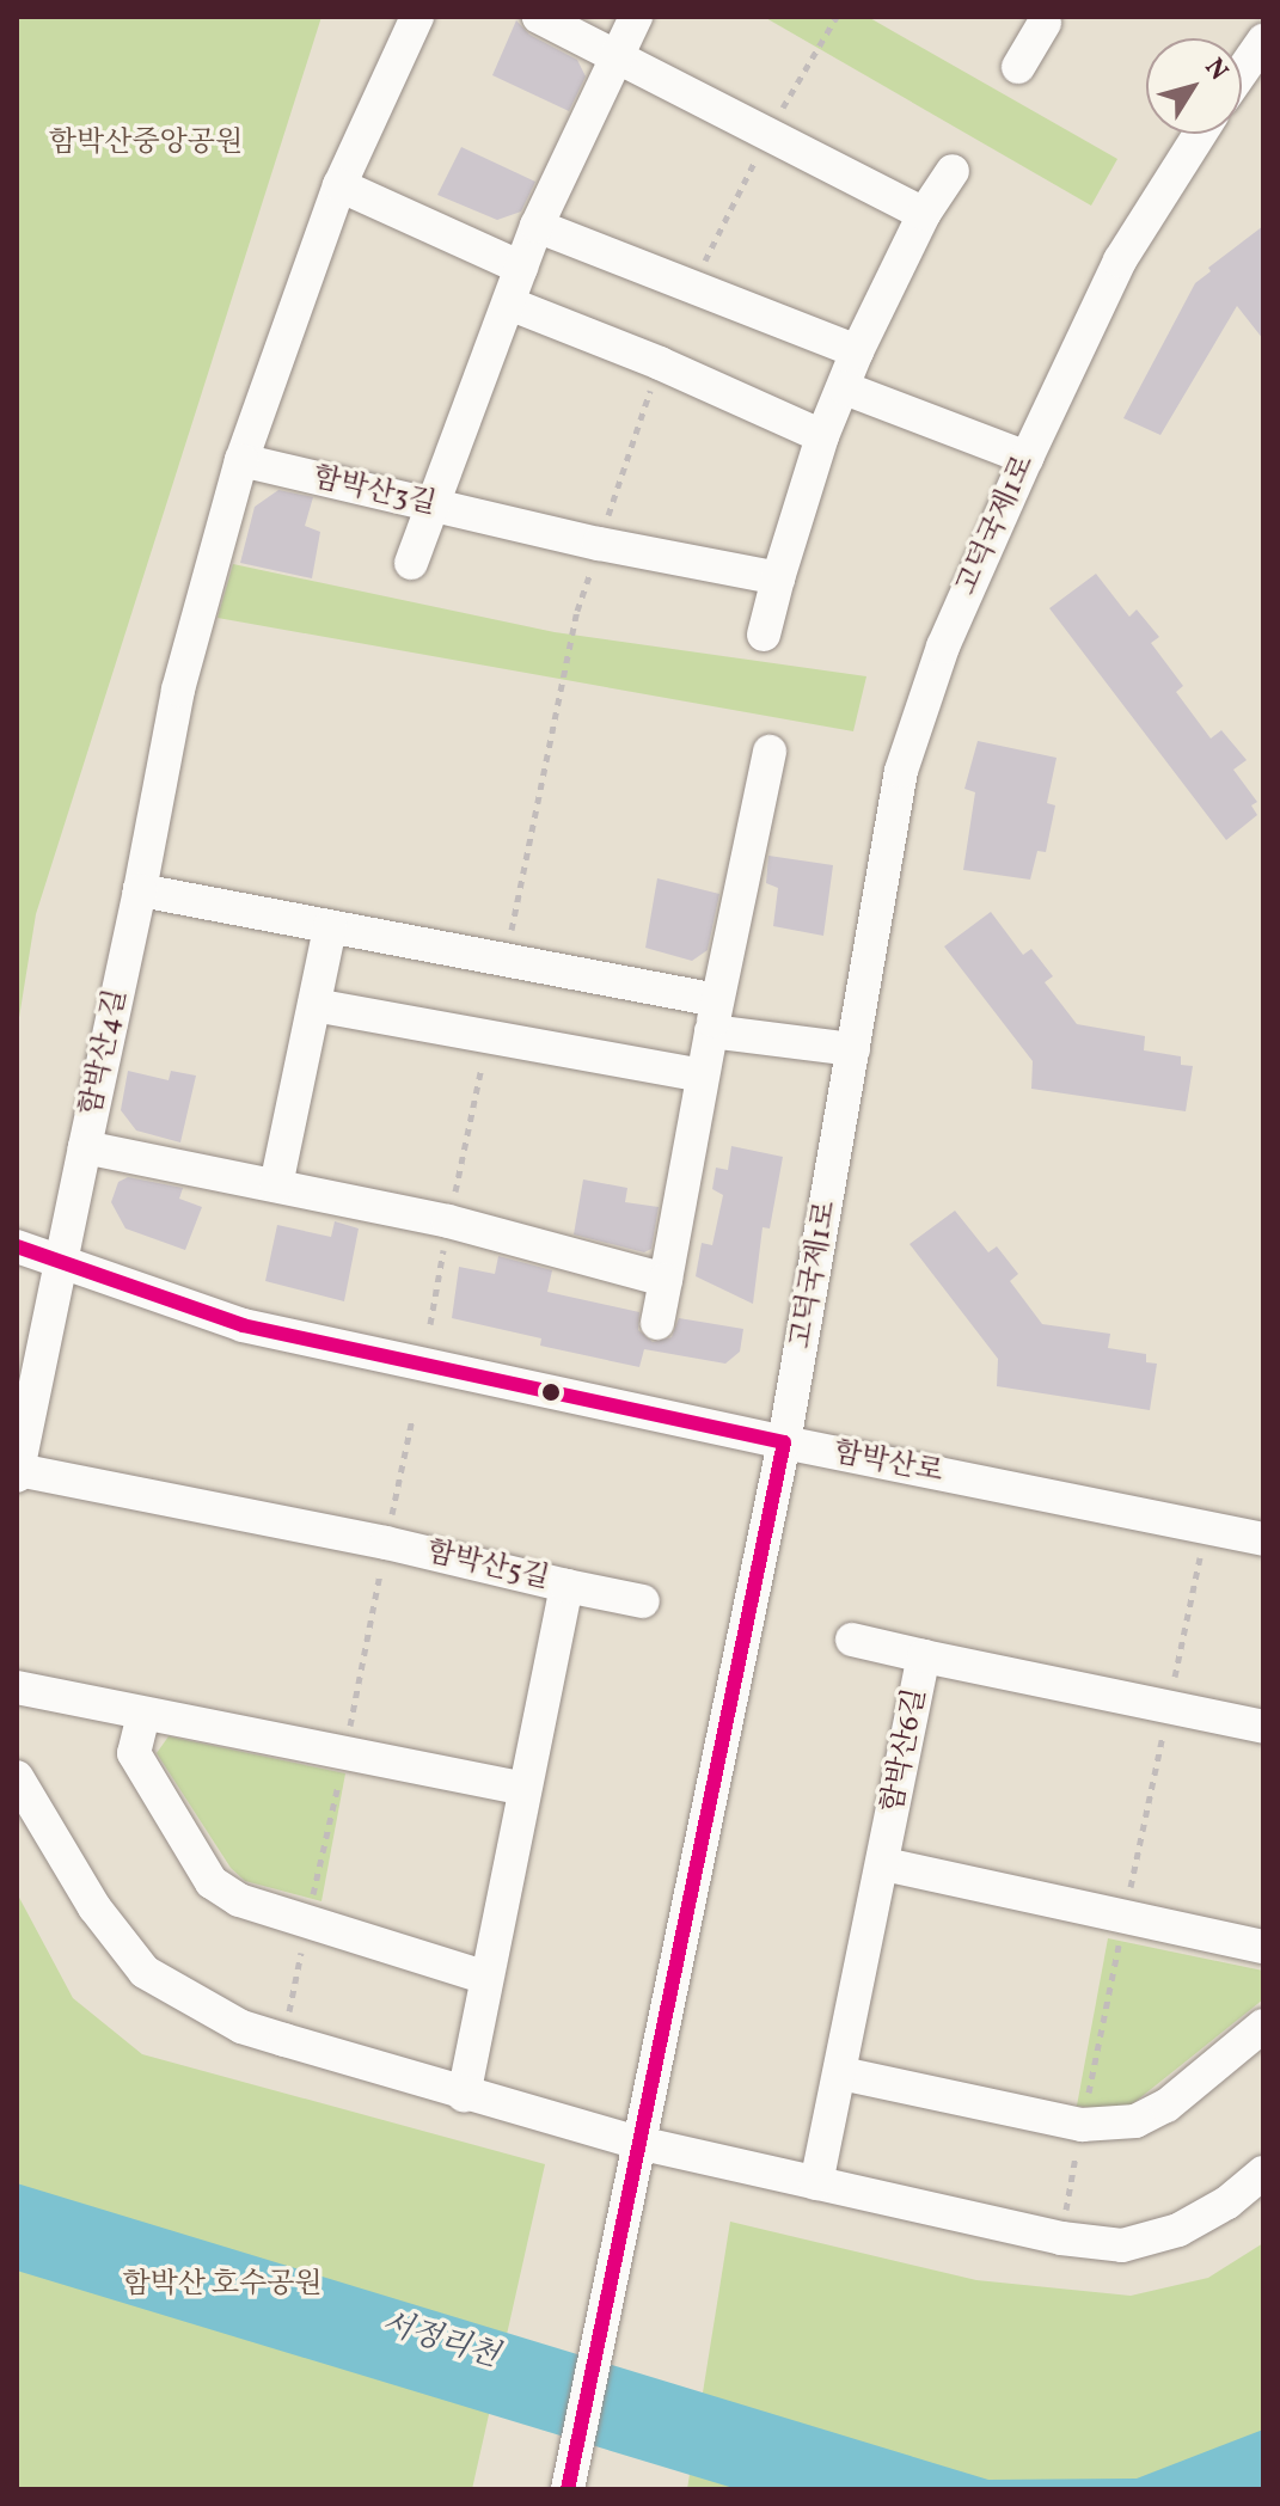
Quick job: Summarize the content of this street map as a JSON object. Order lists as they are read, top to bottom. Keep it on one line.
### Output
{"streets":{"street":["함박산3길","고덕국제1로","함박산4길","함박산로","함박산5길","함박산6길"]},"crossings":[["함박산3길","함박산4길"],["고덕국제1로","함박산로"]],"water":["서정리천"],"parks":["함박산중앙공원","함박산 호수공원"],"north":"top right"}
